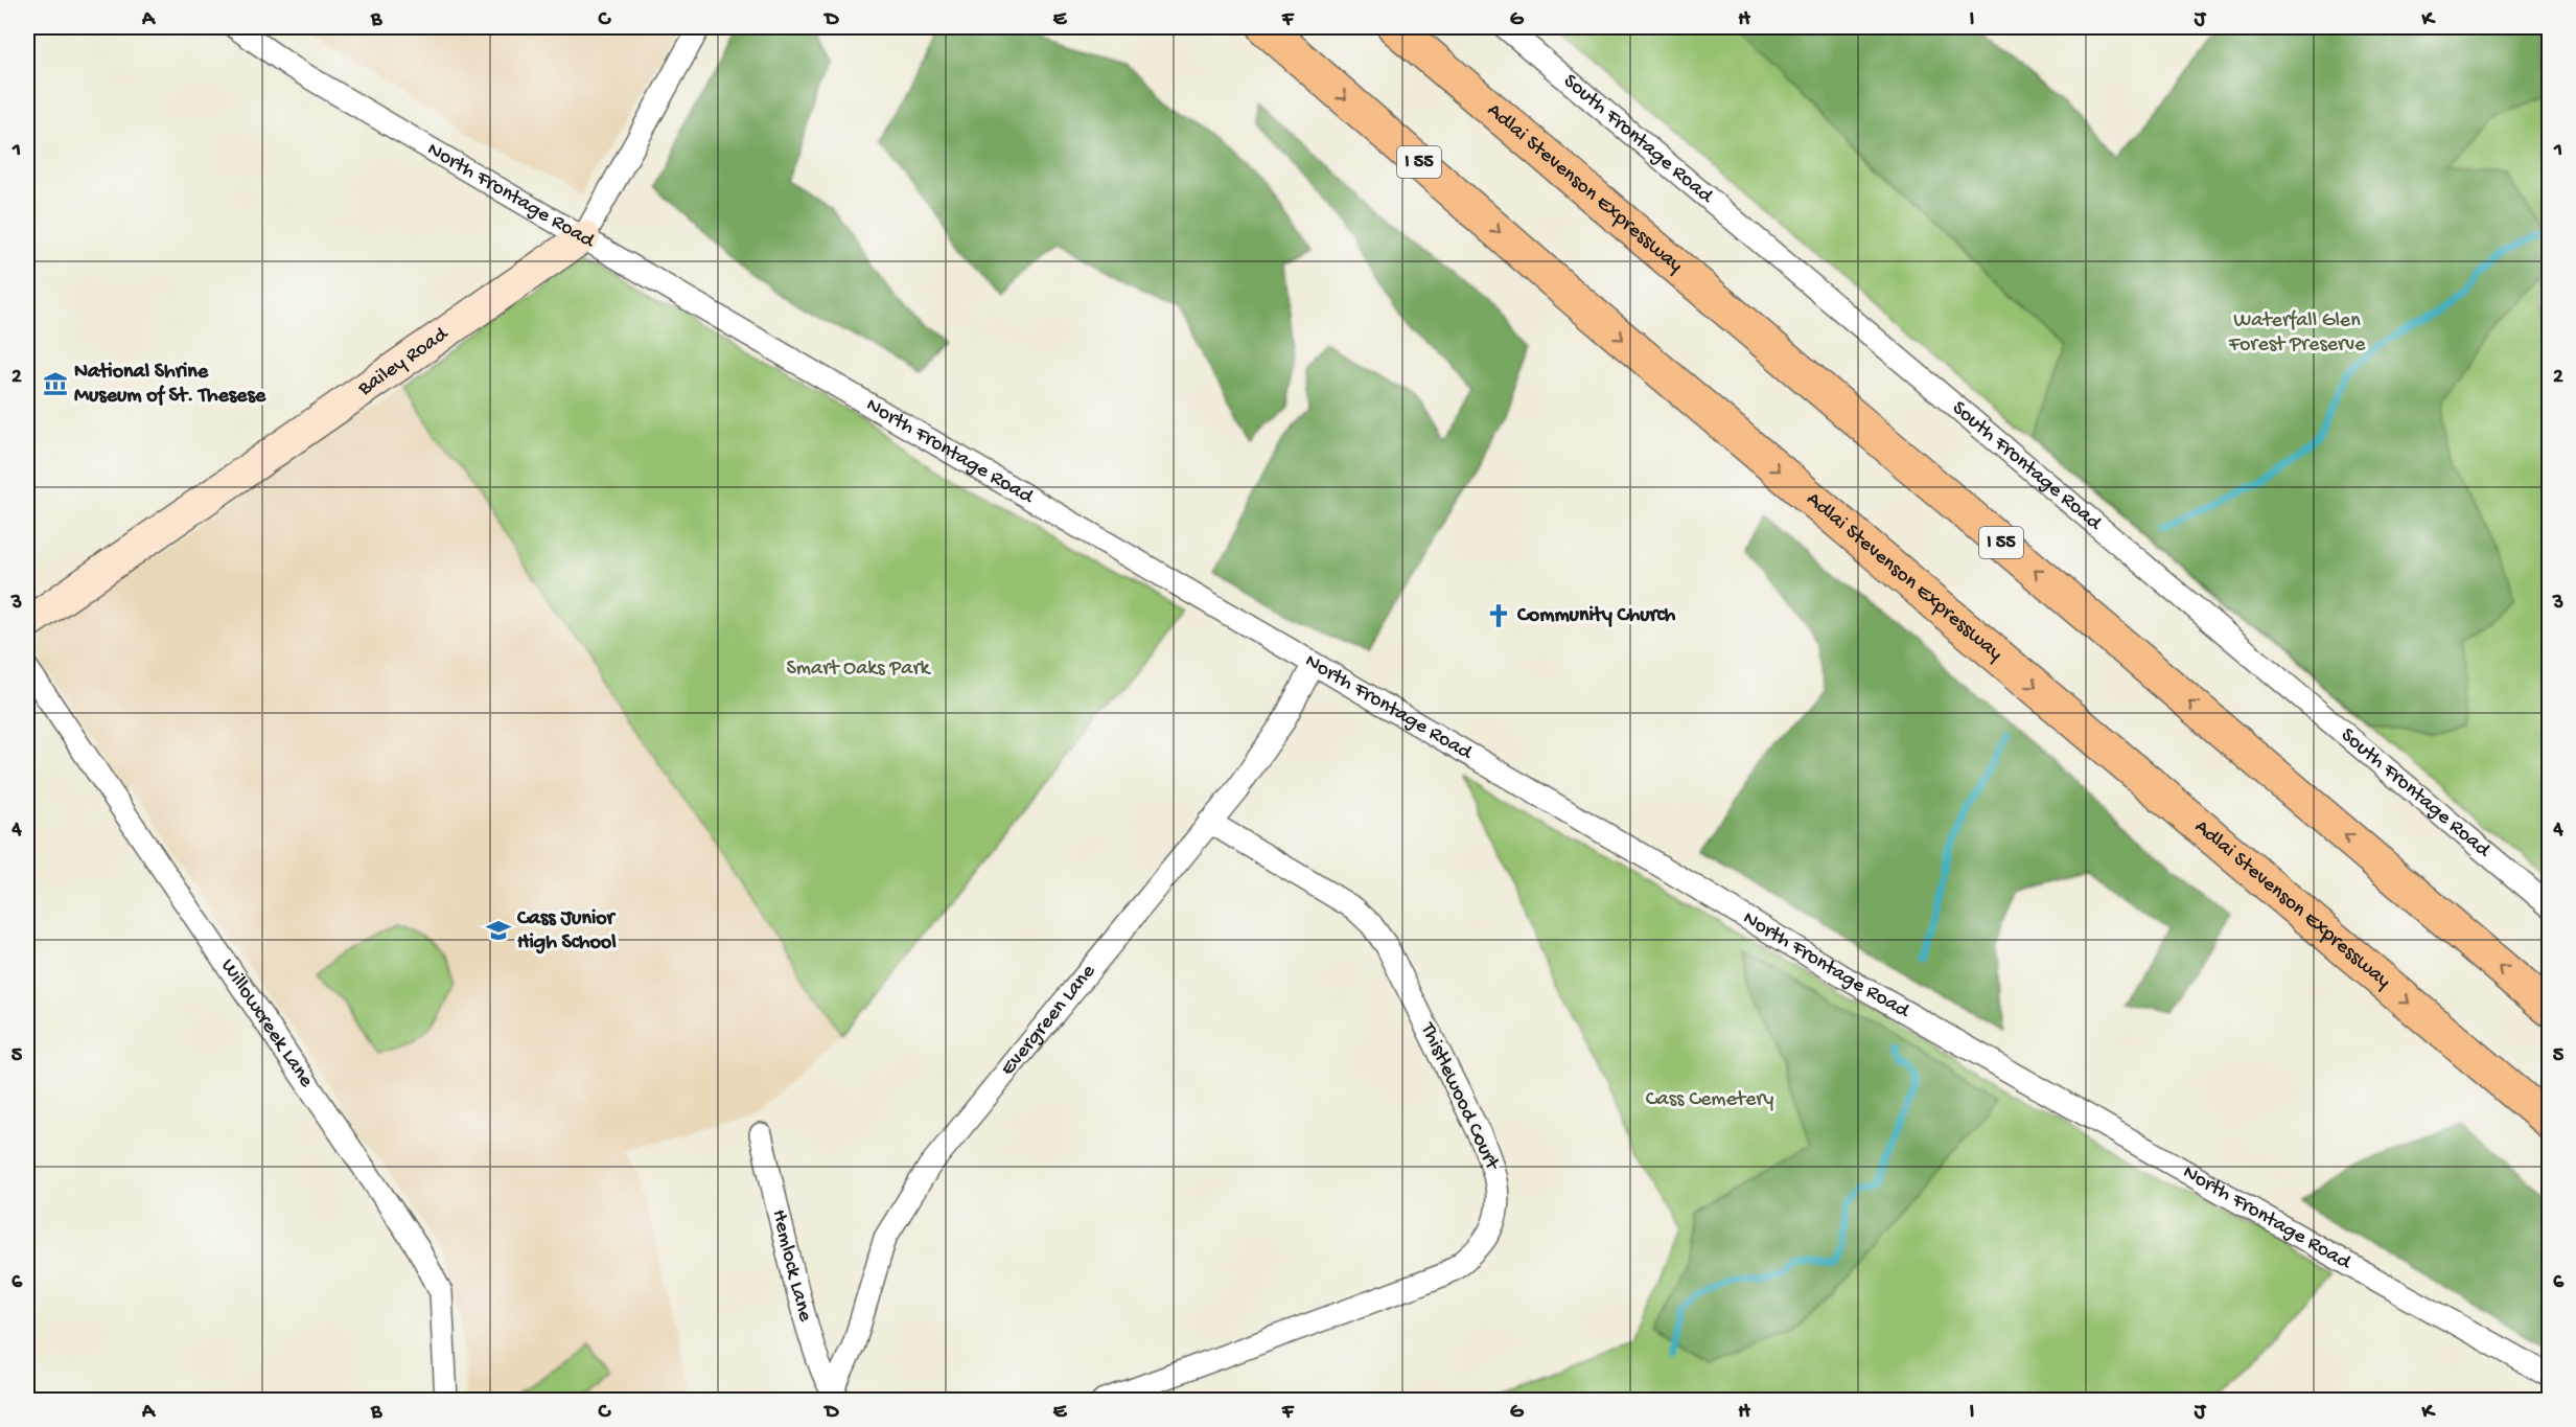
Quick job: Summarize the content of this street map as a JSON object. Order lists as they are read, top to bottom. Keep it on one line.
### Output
{"streets":{"highway":["I 55","Adlai Stevenson Expressway"],"street":["South Frontage Road","North Frontage Road","Bailey Road","Evergreen Lane","Willowcreek Lane","Thistlewood Court","Hemlock Lane"]},"crossings":[["North Frontage Road","Bailey Road"],["North Frontage Road","Evergreen Lane"],["Evergreen Lane","Thistlewood Court"],["Evergreen Lane","Hemlock Lane"]],"parks":["Waterfall Glen Forest Preserve","Smart Oaks Park","Cass Cemetery"],"places":{"museum":["National Shrine Museum of St. Thesese"],"church":["Community Church"],"school or university":["Cass Junior High School"]},"grid":{"columns":["A","B","C","D","E","F","G","H","I","J","K"],"rows":["1","2","3","4","5","6"]}}
